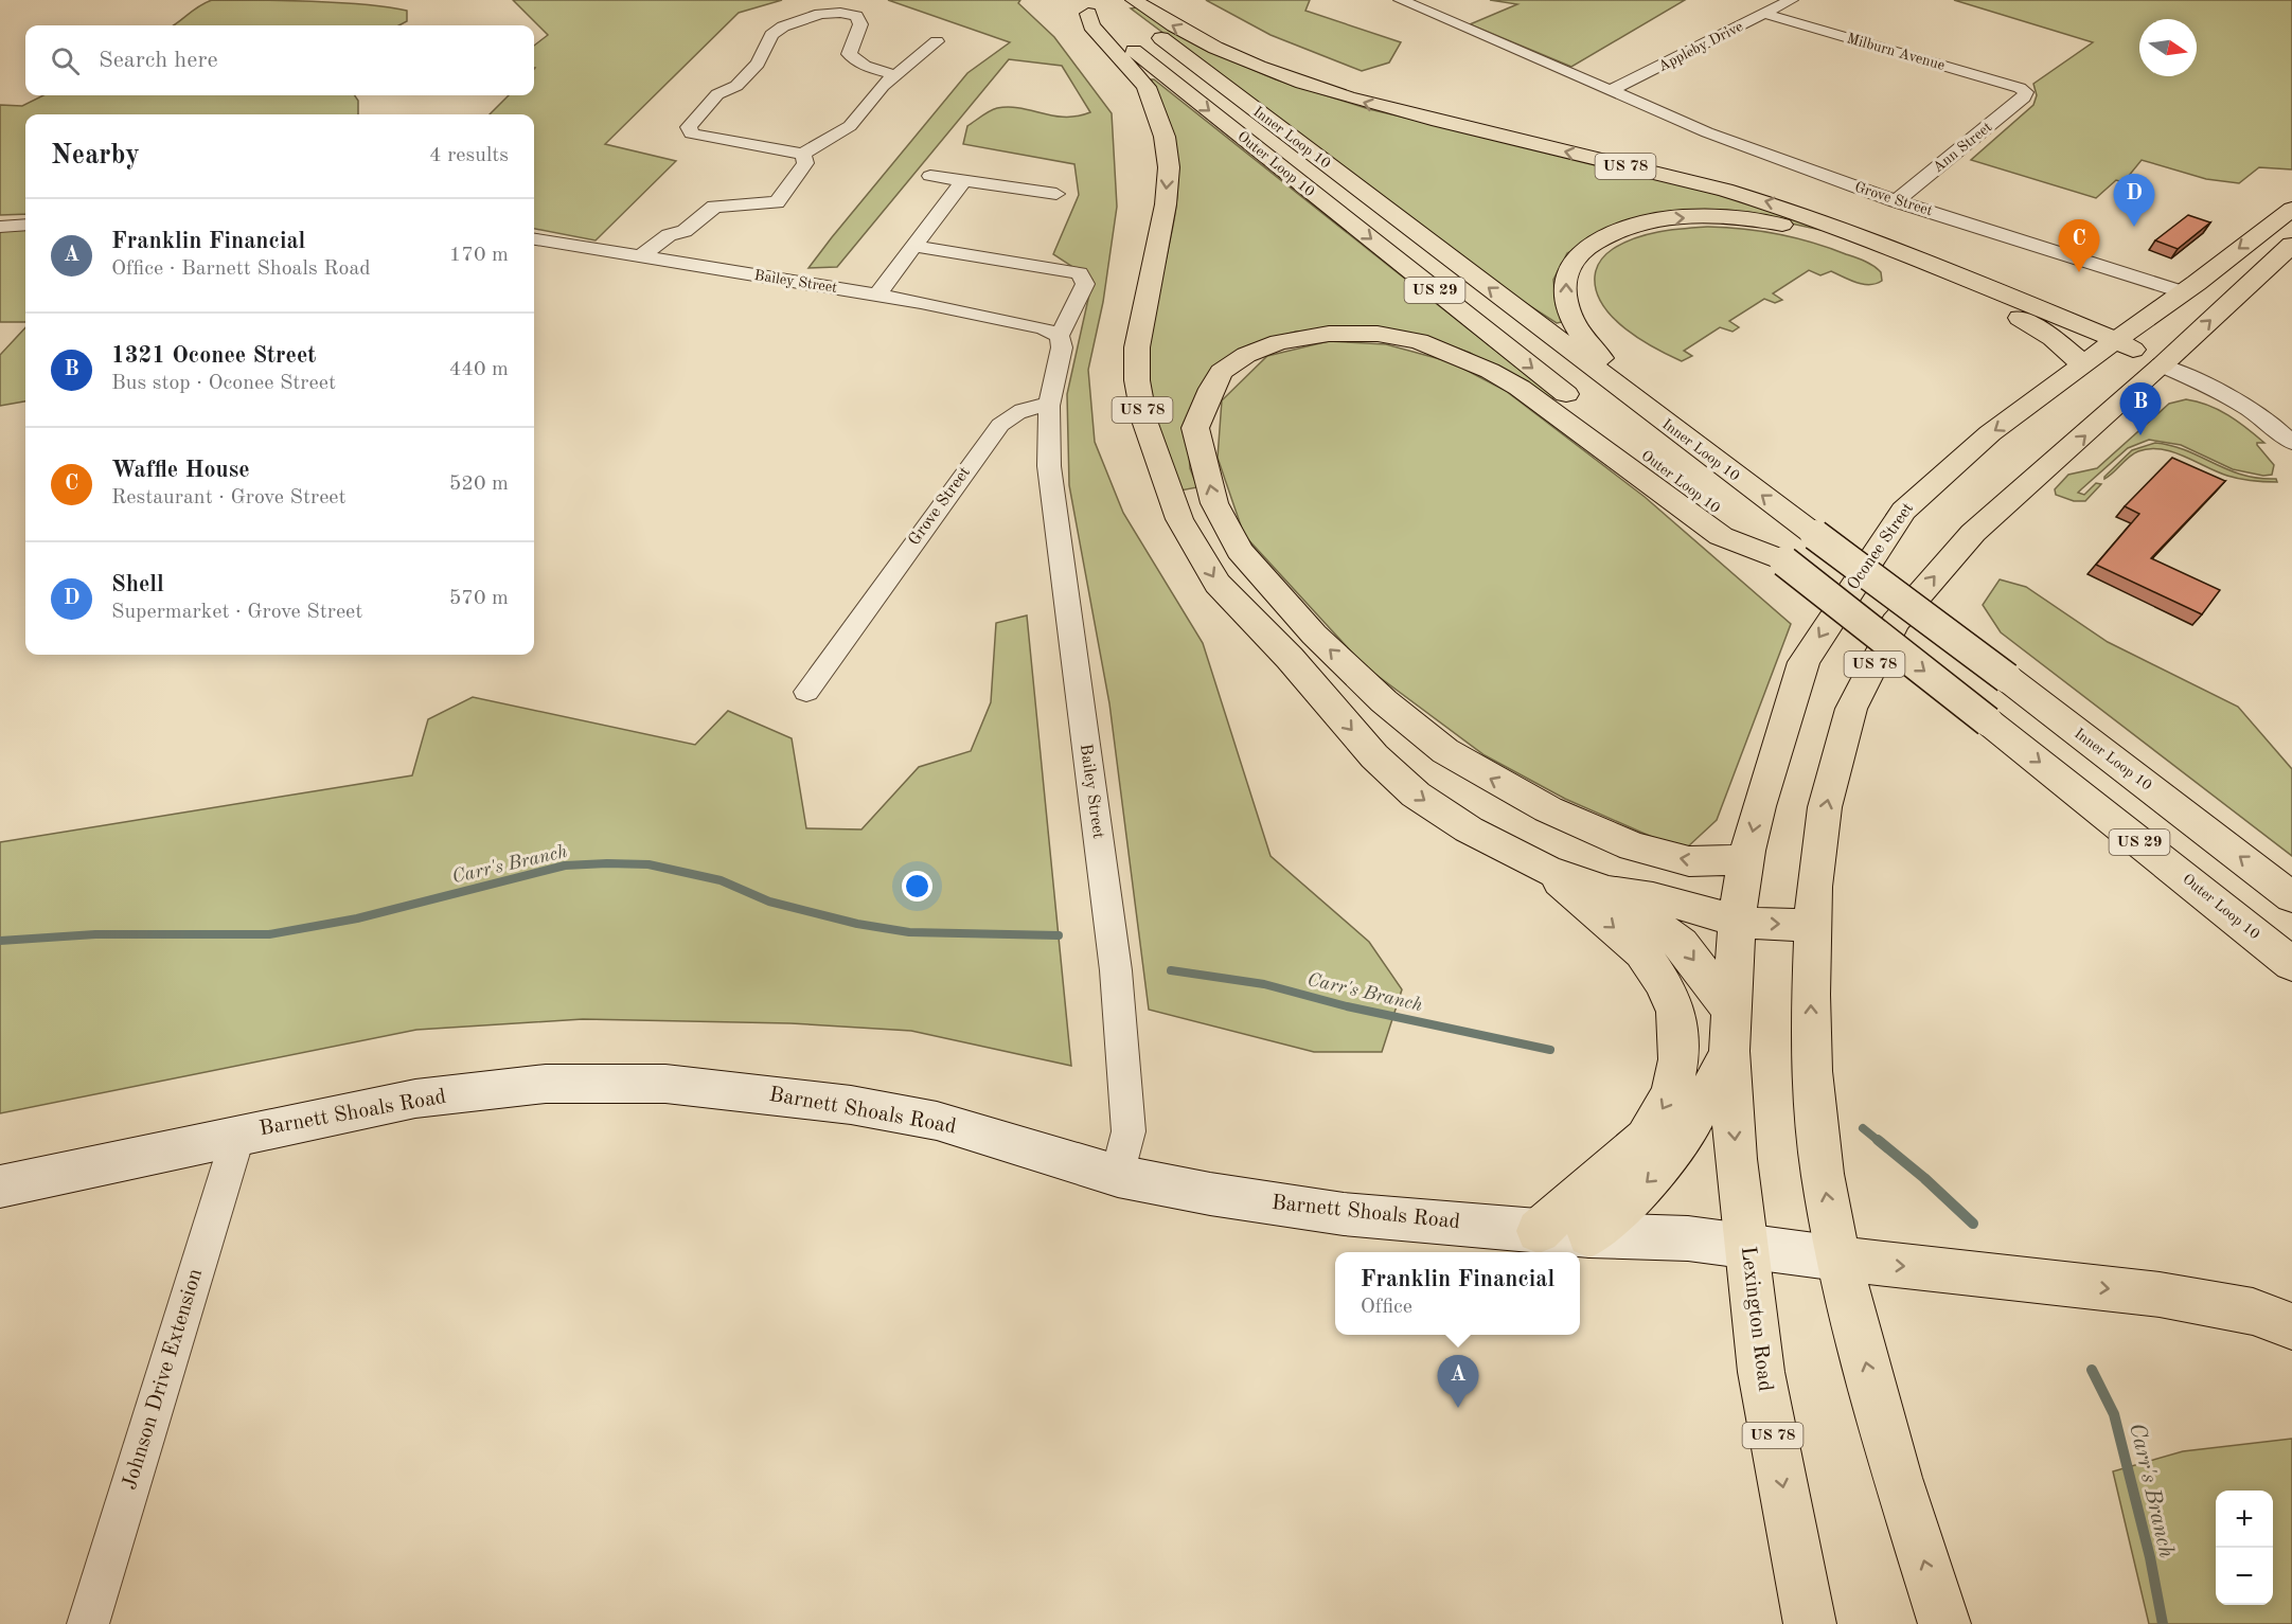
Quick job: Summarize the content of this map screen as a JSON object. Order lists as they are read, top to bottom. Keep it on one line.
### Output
{"streets":{"main road":["Inner Loop 10","Outer Loop 10","US 78","US 29","Oconee Street","Barnett Shoals Road","Lexington Road"],"street":["Appleby Drive","Milburn Avenue","Ann Street","Grove Street","Bailey Street","Johnson Drive Extension"]},"crossings":[["Appleby Drive","Milburn Avenue"],["Appleby Drive","Grove Street"],["Milburn Avenue","Ann Street"],["Ann Street","Grove Street"],["Outer Loop 10","US 78"],["US 78","Oconee Street"],["US 78","Barnett Shoals Road"],["US 78","Lexington Road"],["Grove Street","Bailey Street"],["Grove Street","Oconee Street"],["Bailey Street","Barnett Shoals Road"],["Oconee Street","Lexington Road"],["Barnett Shoals Road","Lexington Road"],["Barnett Shoals Road","Johnson Drive Extension"]],"water":["Carr's Branch"],"north":"right","page":{"search":"Search here","heading":["Nearby","4 results"],"pins":["D","C","B","A"],"list":[{"mark":"A","name":"Franklin Financial","note":"Office · Barnett Shoals Road","value":"170 m"},{"mark":"B","name":"1321 Oconee Street","note":"Bus stop · Oconee Street","value":"440 m"},{"mark":"C","name":"Waffle House","note":"Restaurant · Grove Street","value":"520 m"},{"mark":"D","name":"Shell","note":"Supermarket · Grove Street","value":"570 m"}],"popup":["Franklin Financial","Office"],"map_buttons":["+","−"]}}
